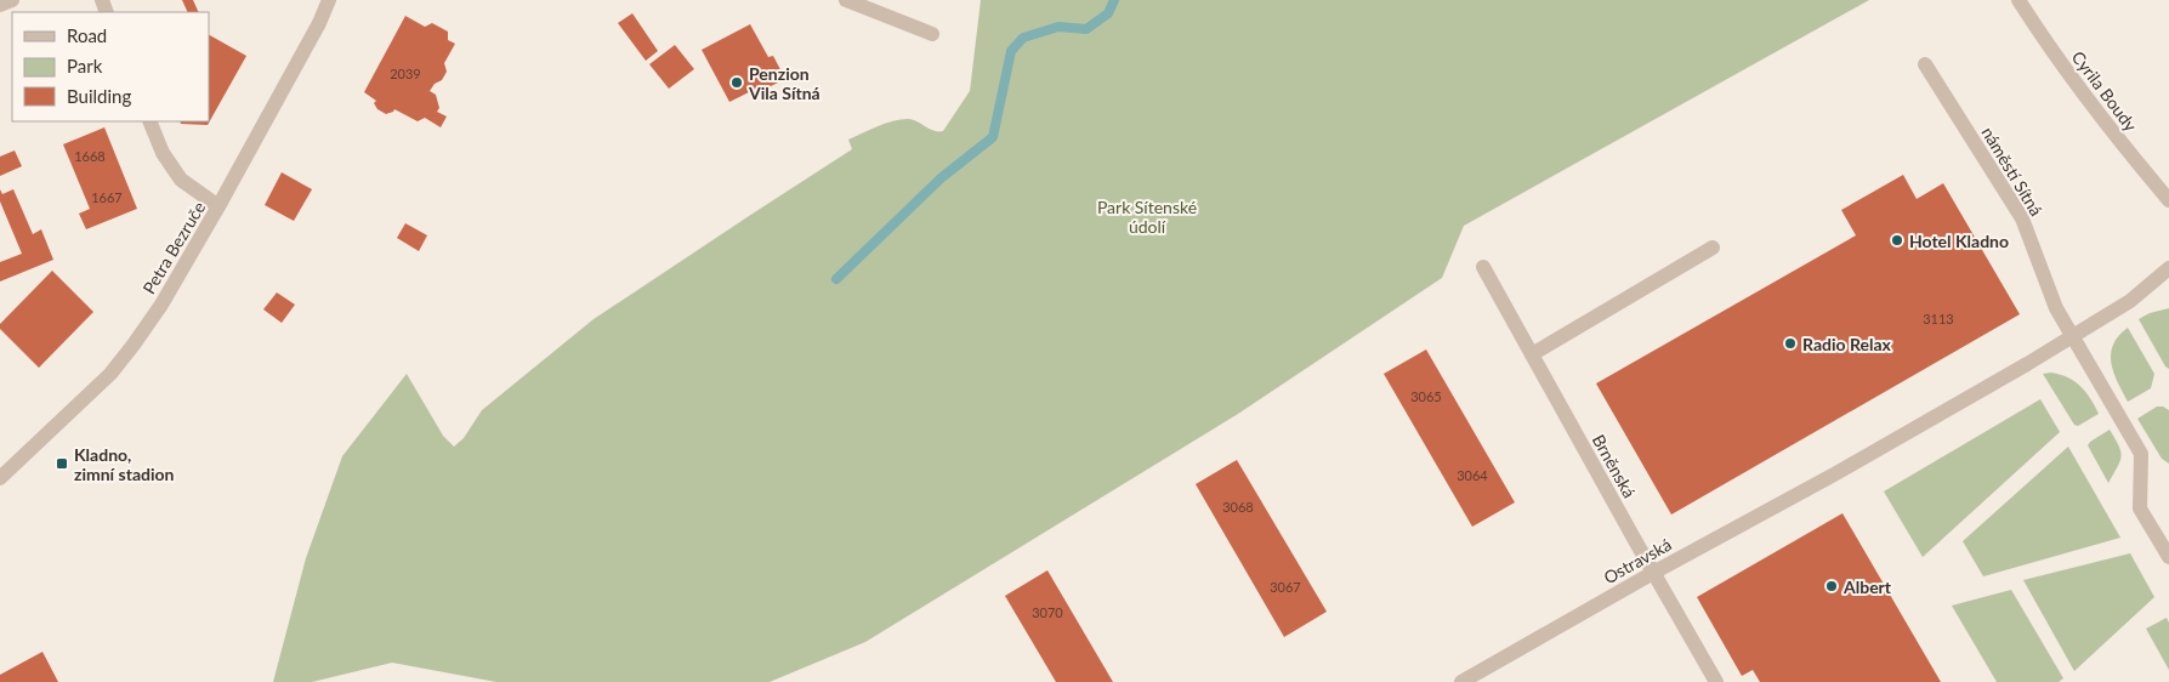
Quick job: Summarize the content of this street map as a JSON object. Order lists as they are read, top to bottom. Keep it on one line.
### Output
{"streets":{"street":["Cyrila Boudy","náměstí Sítná","Petra Bezruče","Brněnská","Ostravská"]},"crossings":[["náměstí Sítná","Ostravská"],["Brněnská","Ostravská"]],"parks":["Park Sítenské údolí"],"places":{"other":["Penzion Vila Sítná","Hotel Kladno","Radio Relax","Albert"],"transit":["Kladno, zimní stadion"]},"house_numbers":["2039","1668","1667","3113","3065","3064","3068","3067","3070"],"legend":["Road","Park","Building"]}
